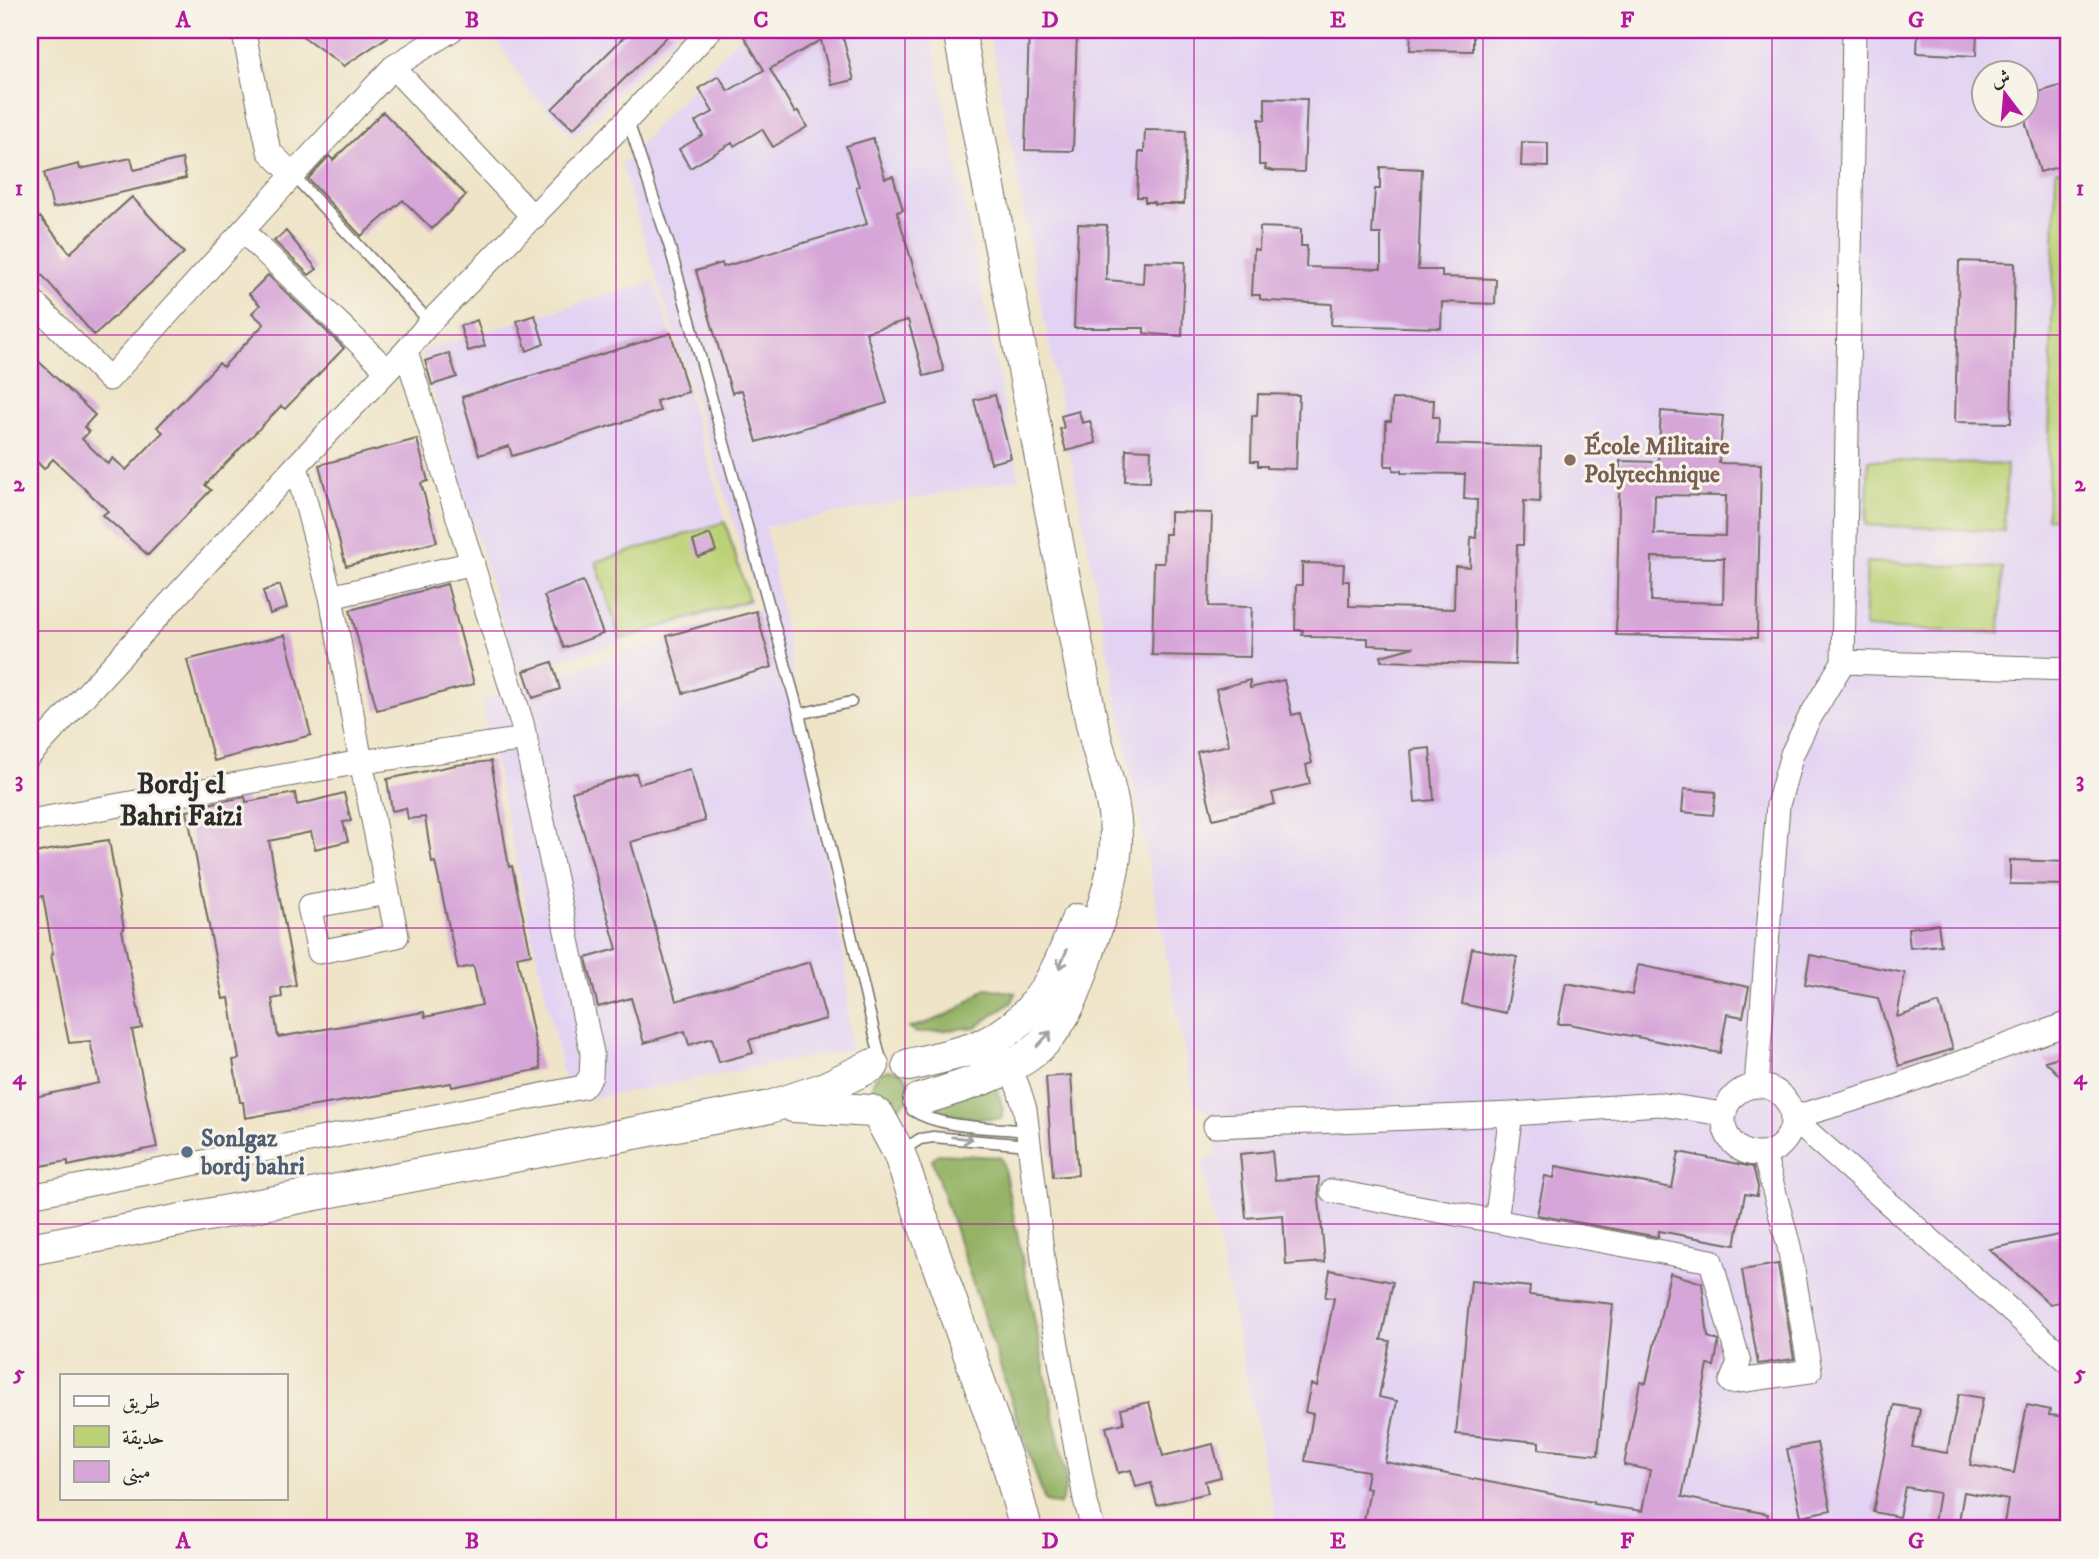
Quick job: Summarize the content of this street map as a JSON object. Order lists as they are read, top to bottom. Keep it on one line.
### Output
{"districts":["Bordj el Bahri Faizi"],"places":["École Militaire Polytechnique","Sonlgaz bordj bahri"],"legend":["طريق","حديقة","مبنى"],"north":"top","grid":{"columns":["A","B","C","D","E","F","G"],"rows":["1","2","3","4","5"]}}
